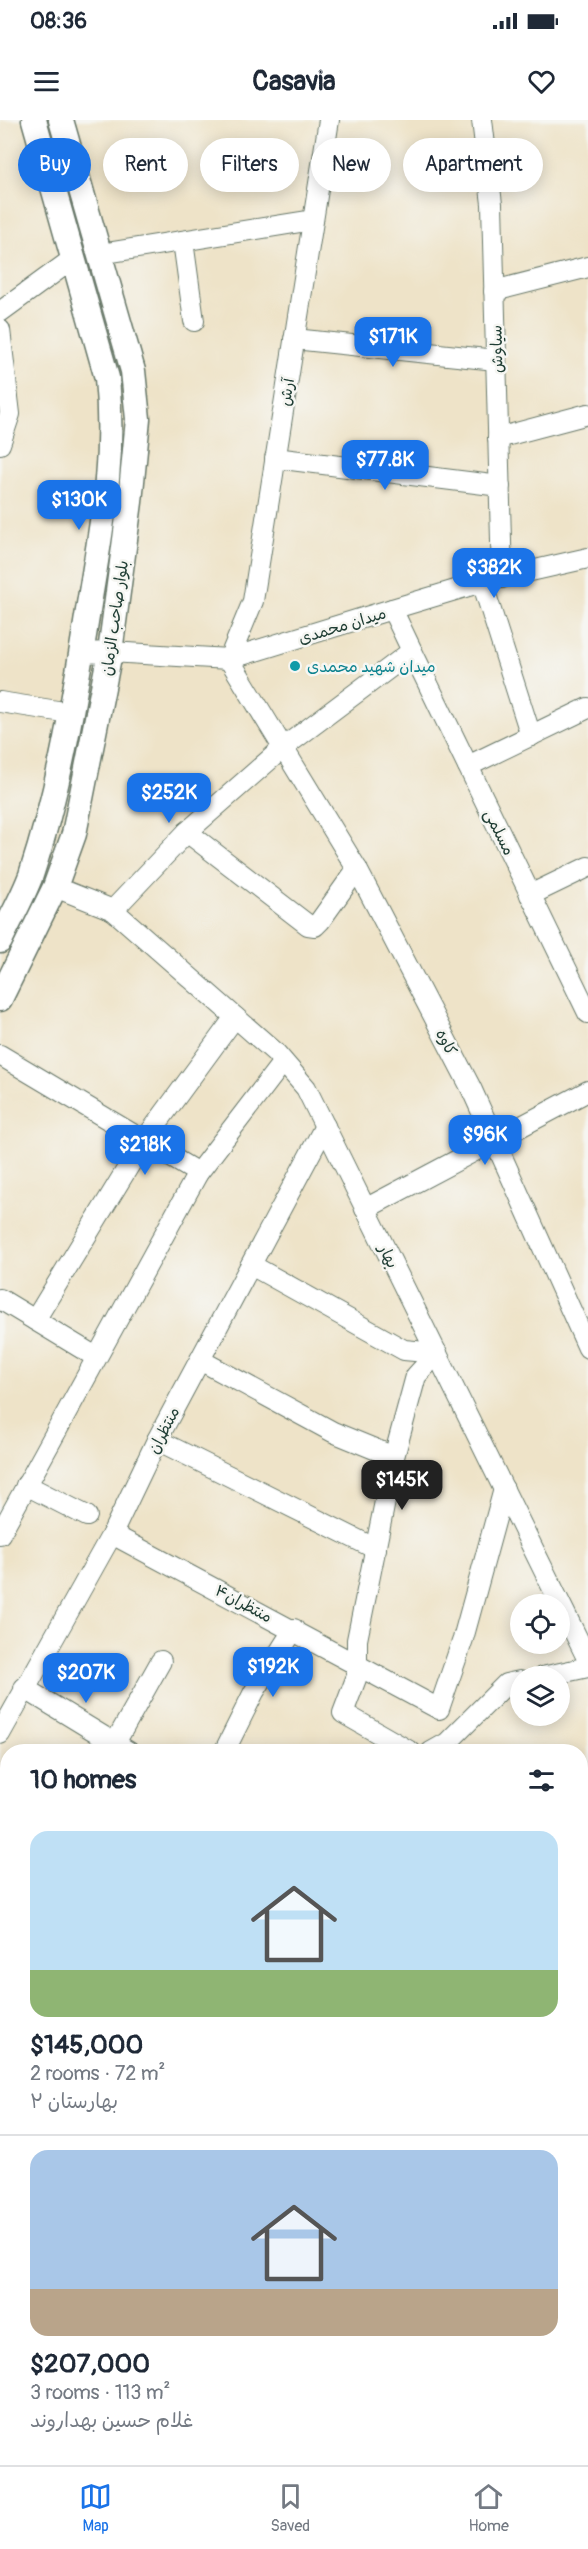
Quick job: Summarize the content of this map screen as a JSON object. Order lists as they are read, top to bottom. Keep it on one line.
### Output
{"streets":{"main road":["بلوار صاحب الزمان"],"street":["سیاوش","آرش","میدان محمدی","مسلمی","کاوه","بهار","منتظران","منتظران۴"]},"crossings":[["آرش","میدان محمدی"],["بلوار صاحب الزمان","بهار"],["میدان محمدی","مسلمی"],["بهار","منتظران"],["بهار","منتظران۴"],["منتظران","منتظران۴"]],"places":["میدان شهید محمدی"],"page":{"status":"08:36","header":"Casavia","chip":["Buy","Rent","Filters","New","Apartment"],"price":["$171K","$77.8K","$130K","$382K","$252K","$96K","$218K","$145K","$192K","$207K"],"heading":"10 homes","list":[{"name":"$145,000","note":"2 rooms · 72 m² · بهارستان ۲"},{"name":"$207,000","note":"3 rooms · 113 m² · غلام حسین بهداروند"}],"tabs":["Map","Saved","Home"]}}
